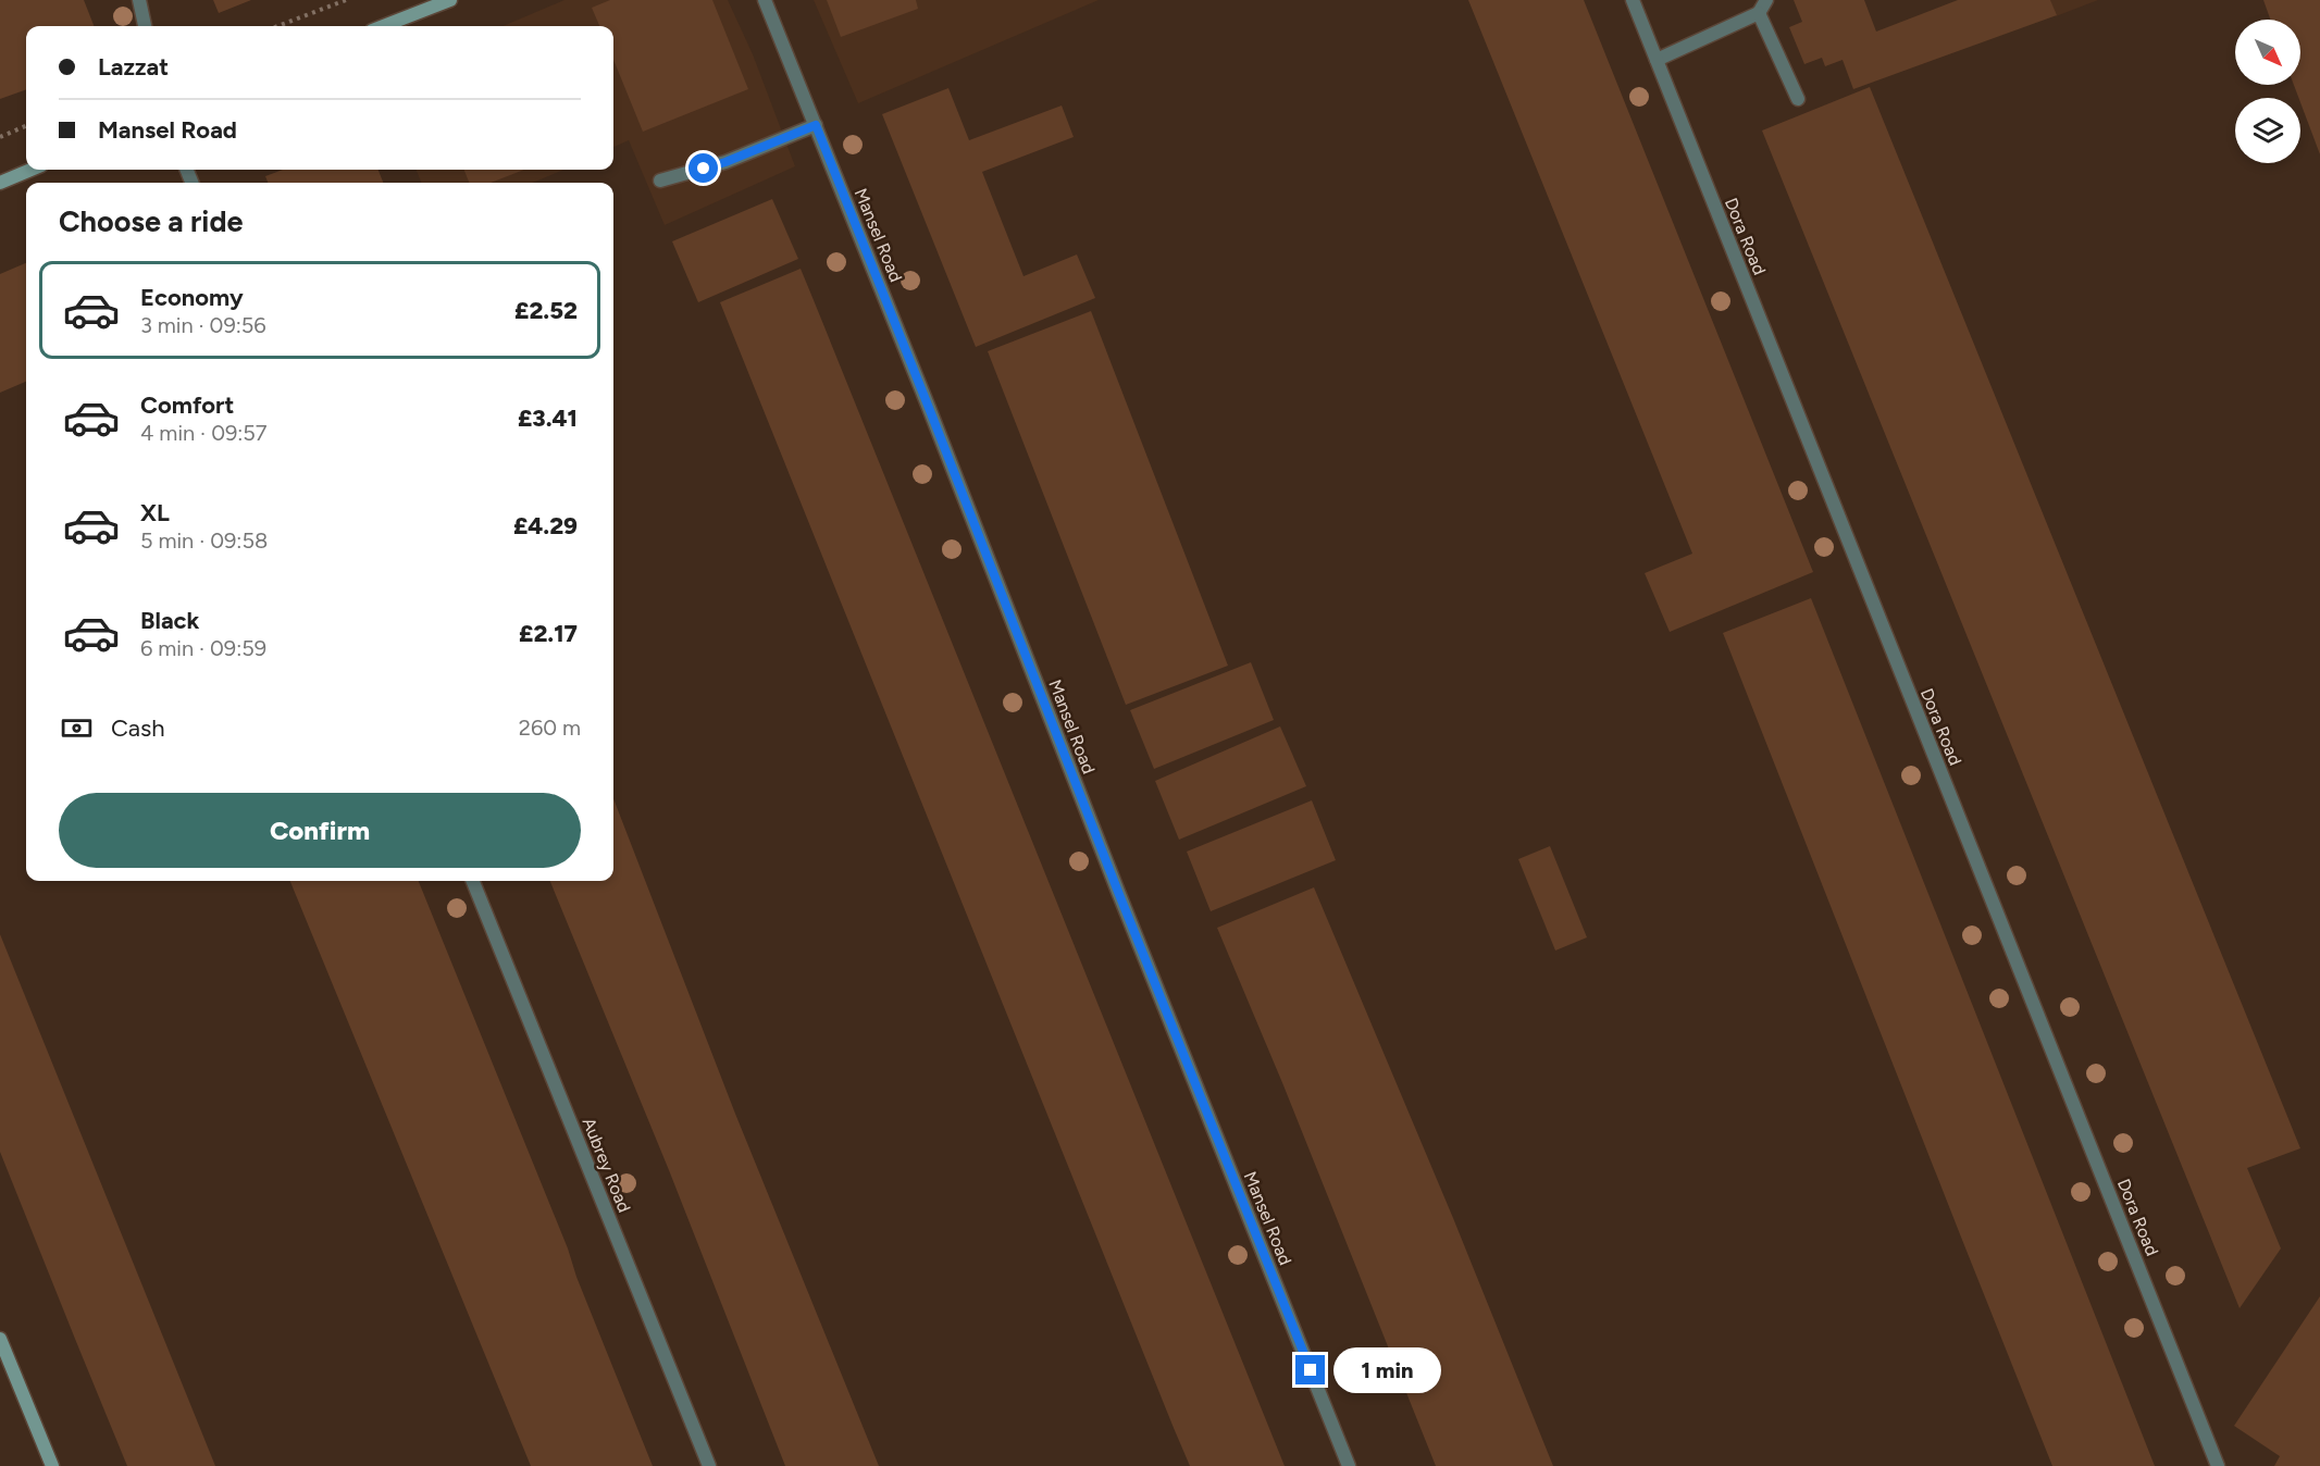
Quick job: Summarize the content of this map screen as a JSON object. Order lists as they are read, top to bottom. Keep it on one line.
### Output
{"streets":{"street":["Mansel Road","Dora Road","Aubrey Road"]},"north":"bottom right","page":{"banner":["Lazzat","Mansel Road"],"heading":"Choose a ride","list":[{"name":"Economy","note":"3 min · 09:56","value":"£2.52"},{"name":"Comfort","note":"4 min · 09:57","value":"£3.41"},{"name":"XL","note":"5 min · 09:58","value":"£4.29"},{"name":"Black","note":"6 min · 09:59","value":"£2.17"}],"pay":["Cash","260 m"],"buttons":"Confirm","bubble":"1 min"}}
